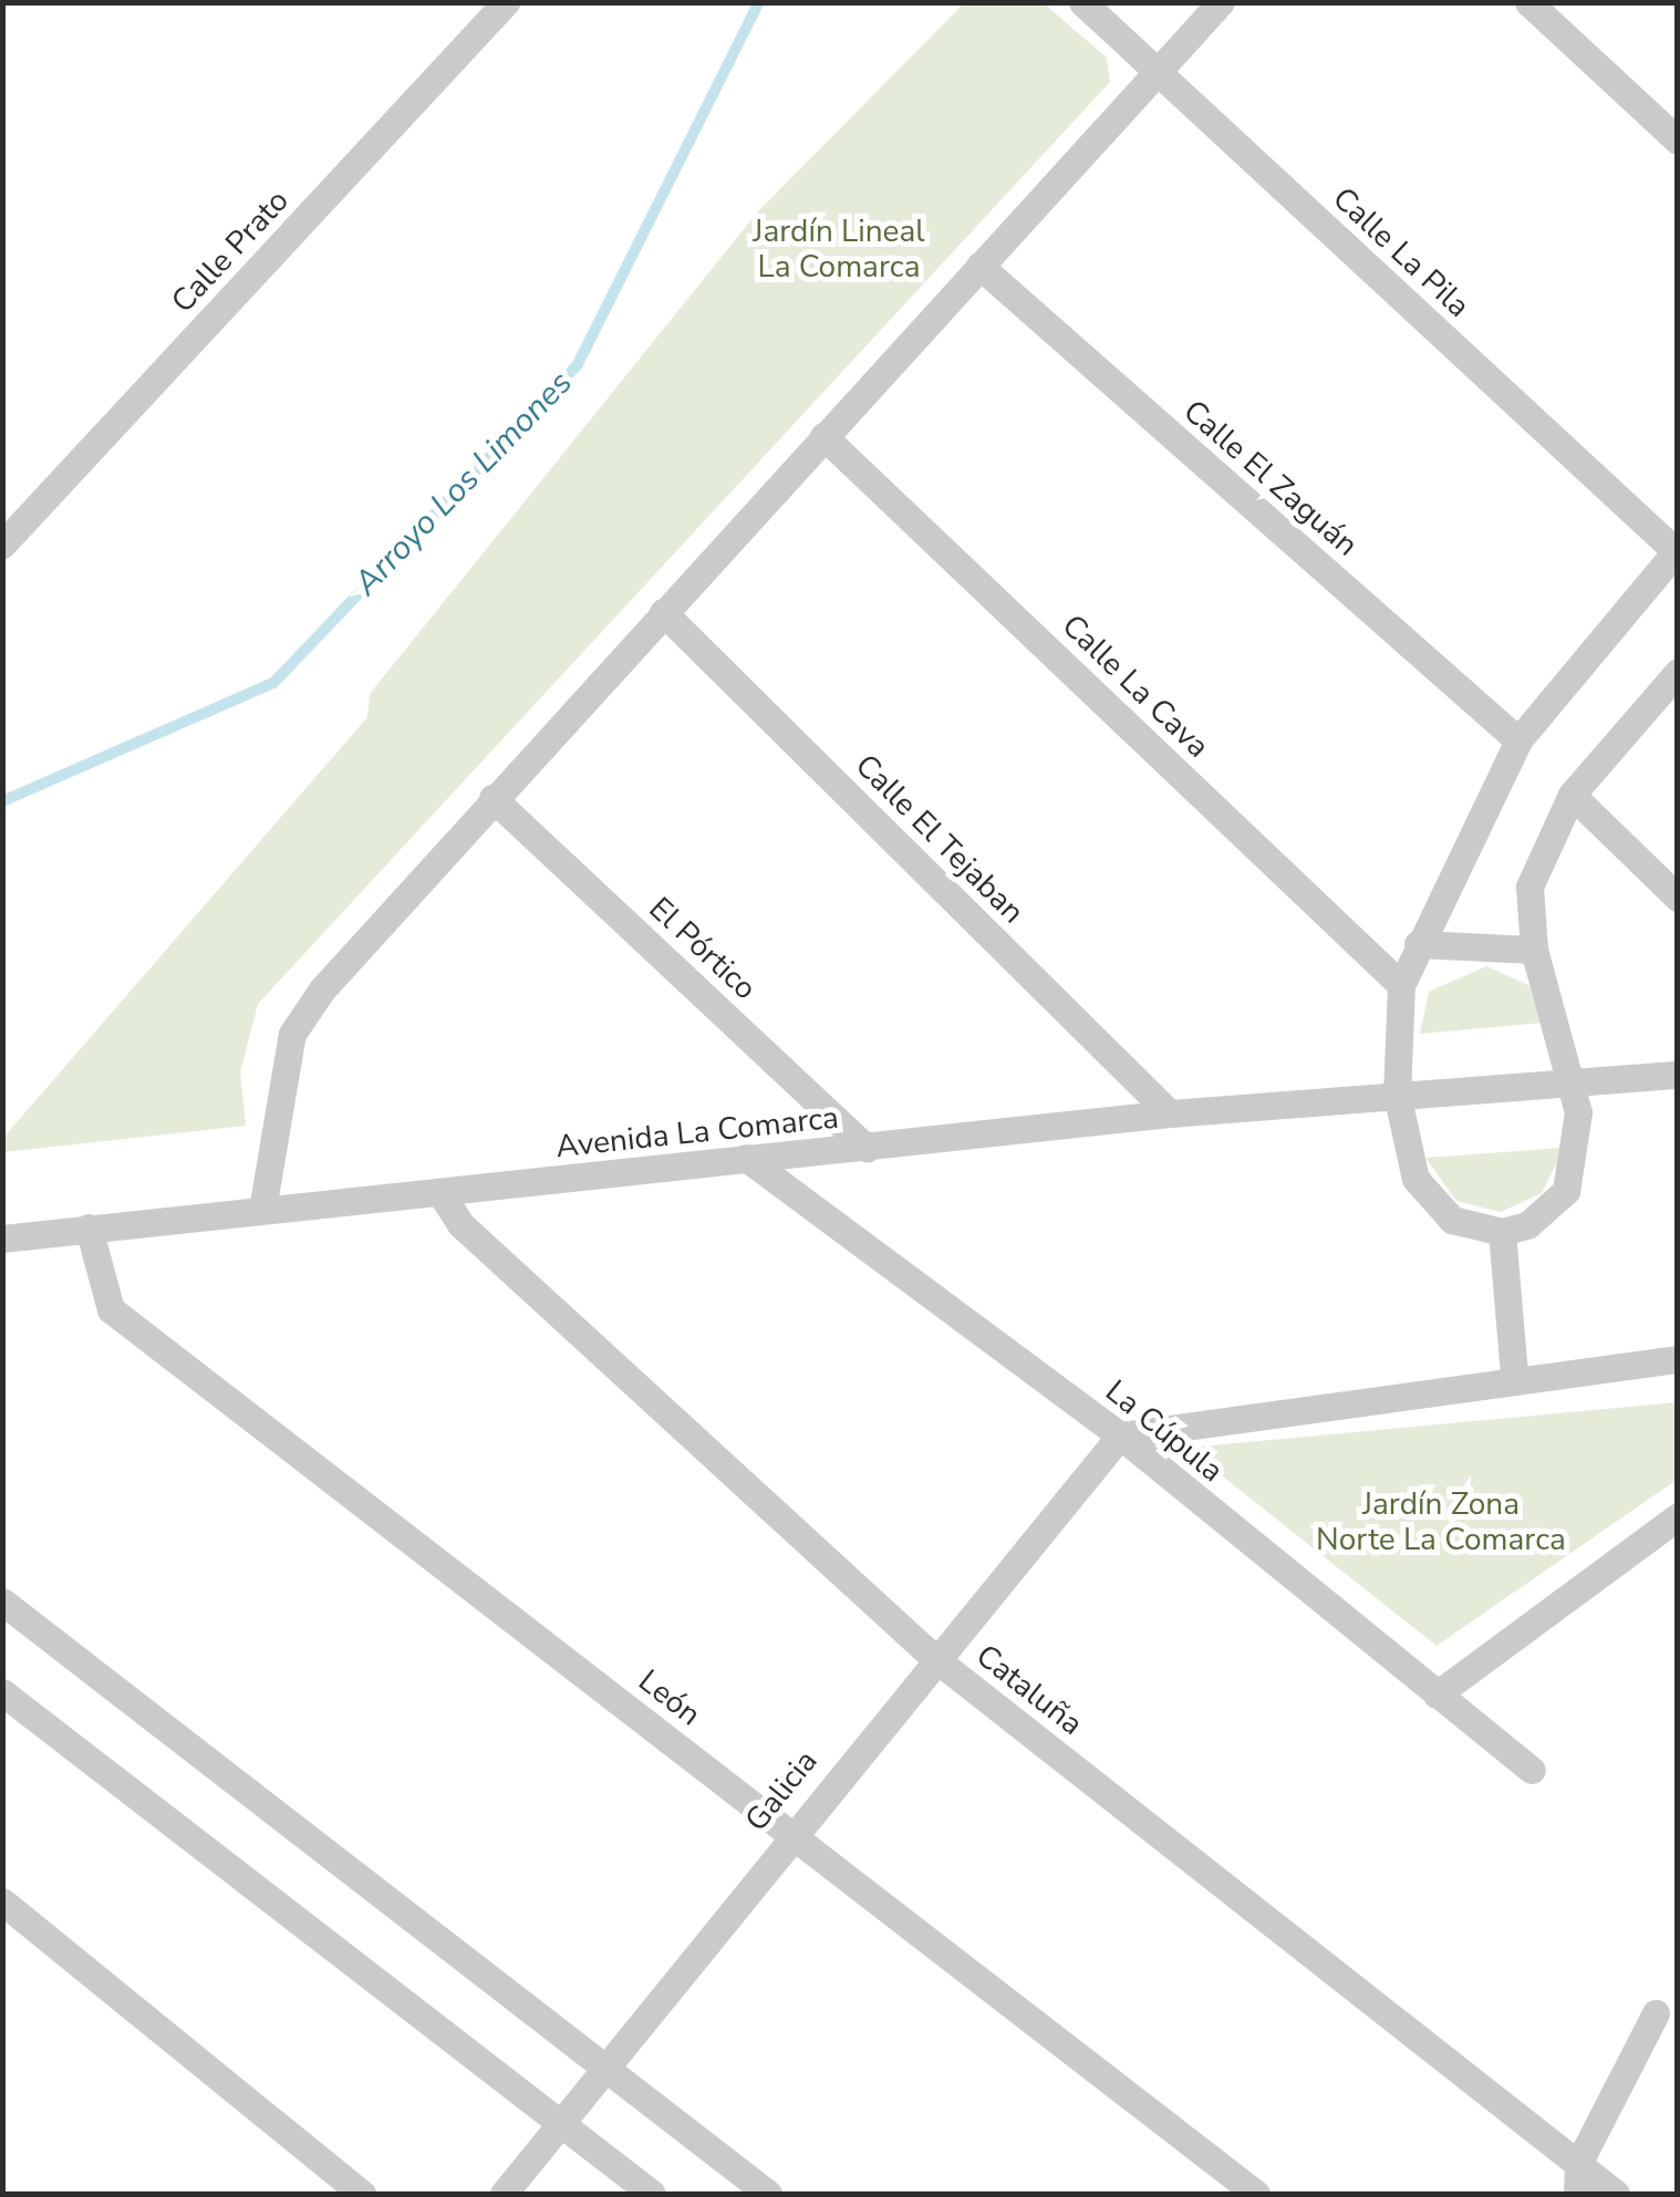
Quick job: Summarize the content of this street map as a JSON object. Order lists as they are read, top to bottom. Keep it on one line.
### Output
{"streets":{"street":["Calle Prato","Calle La Pila","Calle El Zaguán","Calle La Cava","Calle El Tejaban","El Pórtico","Avenida La Comarca","La Cúpula","Cataluña","León","Galicia"]},"crossings":[["Calle El Tejaban","Avenida La Comarca"],["El Pórtico","Avenida La Comarca"],["Avenida La Comarca","La Cúpula"],["Avenida La Comarca","Cataluña"],["Avenida La Comarca","León"],["La Cúpula","Galicia"],["Cataluña","Galicia"],["León","Galicia"]],"water":["Arroyo Los Limones"],"parks":["Jardín Lineal La Comarca","Jardín Zona Norte La Comarca"]}
